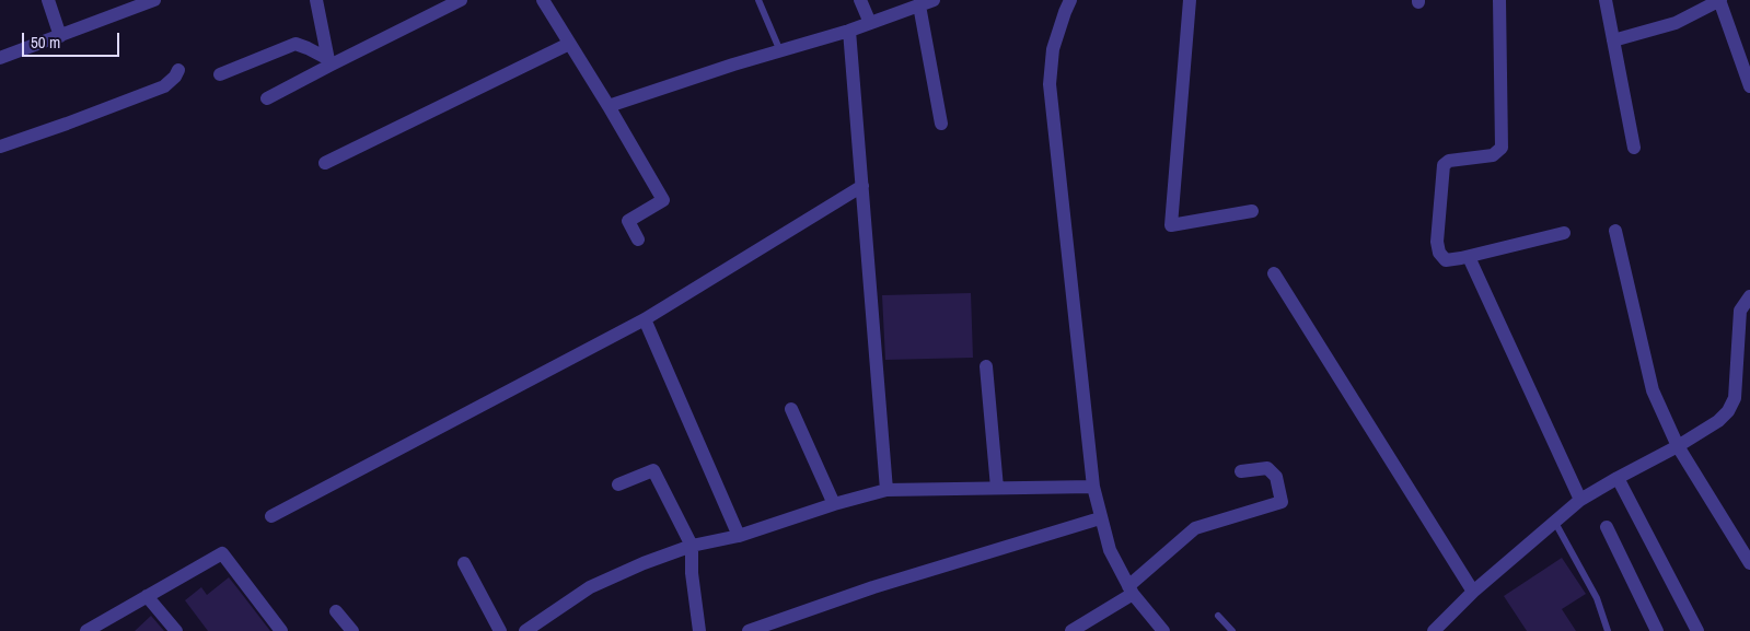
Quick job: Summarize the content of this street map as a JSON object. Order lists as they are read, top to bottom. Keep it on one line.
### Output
{"scale_bar":"50 m"}
